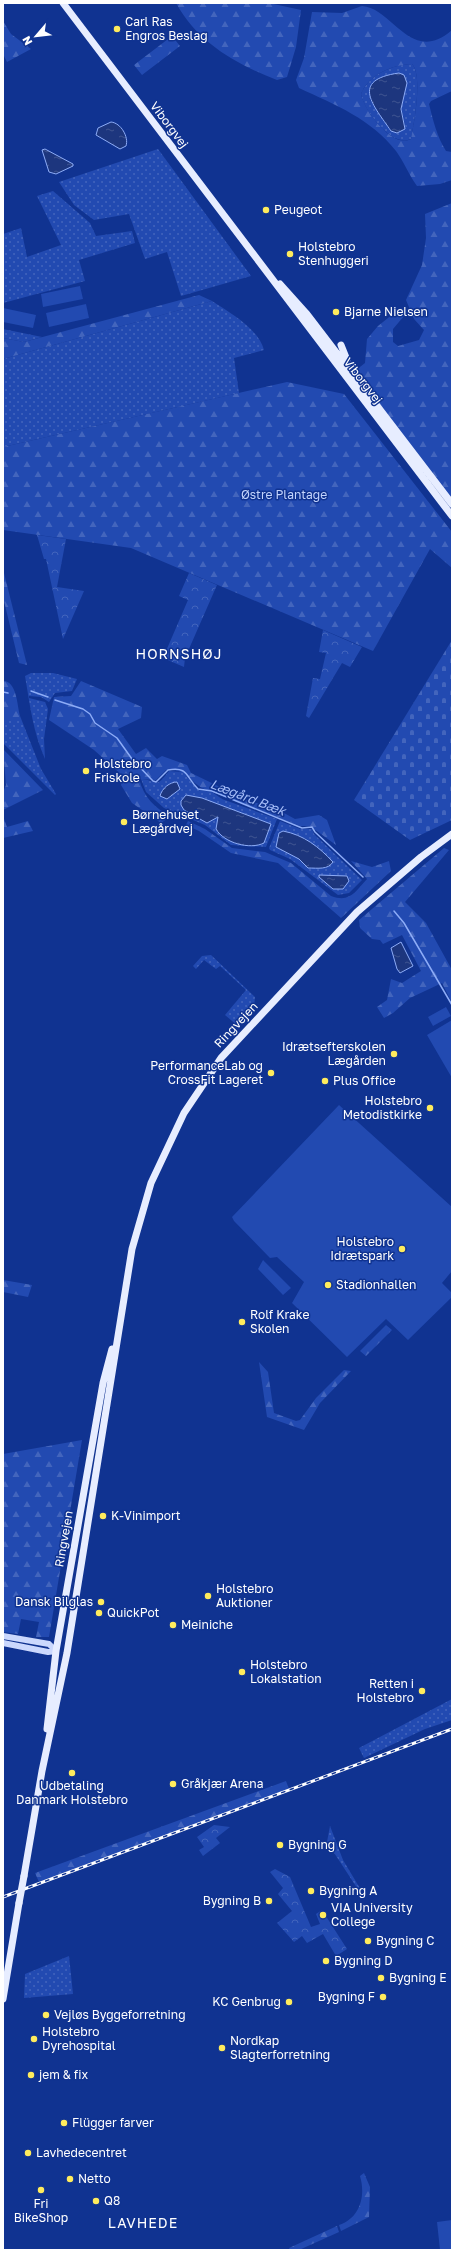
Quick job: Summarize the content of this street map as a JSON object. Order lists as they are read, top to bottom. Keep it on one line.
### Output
{"streets":{"main road":["Viborgvej","Ringvejen"]},"districts":["HORNSHØJ","LAVHEDE"],"water":["Lægård Bæk"],"parks":["Østre Plantage"],"places":["Carl Ras Engros Beslag","Peugeot","Holstebro Stenhuggeri","Bjarne Nielsen","Holstebro Friskole","Børnehuset Lægårdvej","Idrætsefterskolen Lægården","PerformanceLab og CrossFit Lageret","Plus Office","Holstebro Metodistkirke","Holstebro Idrætspark","Stadionhallen","Rolf Krake Skolen","K-Vinimport","Holstebro Auktioner","Dansk Bilglas","QuickPot","Meiniche","Holstebro Lokalstation","Retten i Holstebro","Udbetaling Danmark Holstebro","Gråkjær Arena","Bygning G","Bygning A","Bygning B","VIA University College","Bygning C","Bygning D","Bygning E","Bygning F","KC Genbrug","Vejløs Byggeforretning","Holstebro Dyrehospital","Nordkap Slagterforretning","jem & fix","Flügger farver","Lavhedecentret","Netto","Fri BikeShop","Q8"],"north":"bottom left"}
